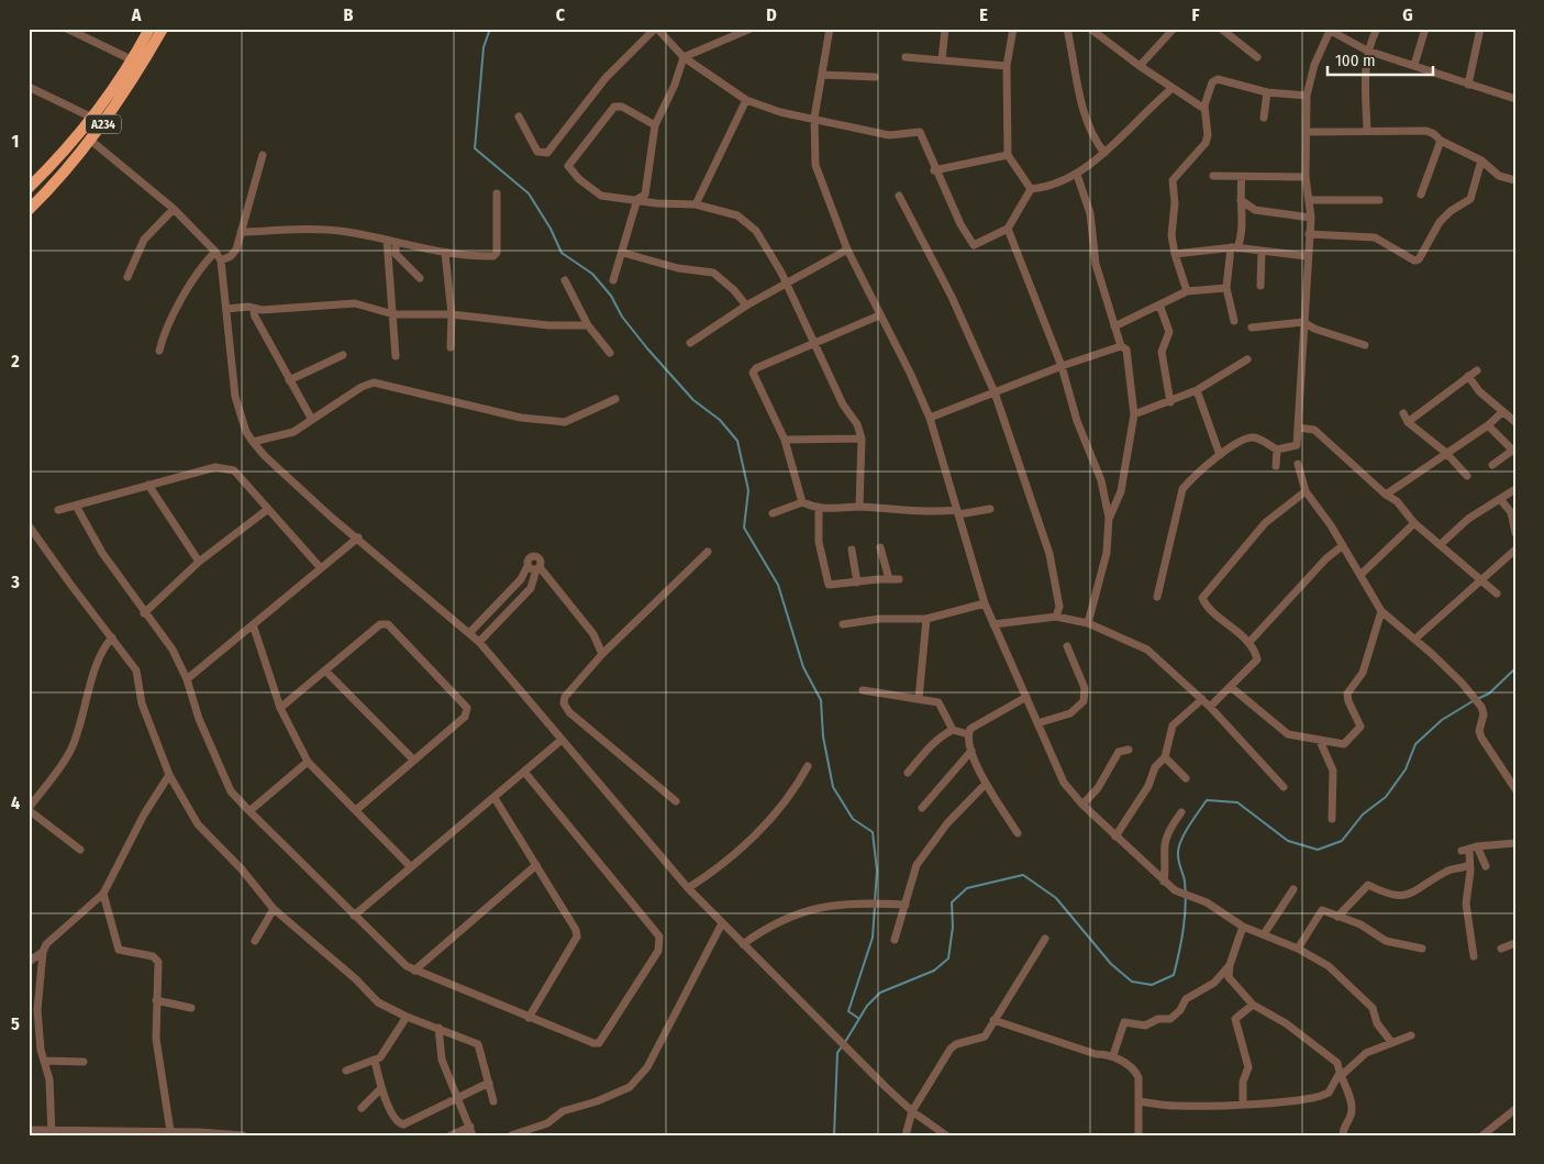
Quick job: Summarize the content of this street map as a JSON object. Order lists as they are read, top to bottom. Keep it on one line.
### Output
{"streets":{"highway":["A234"]},"scale_bar":"100 m","grid":{"columns":["A","B","C","D","E","F","G"],"rows":["1","2","3","4","5"]}}
